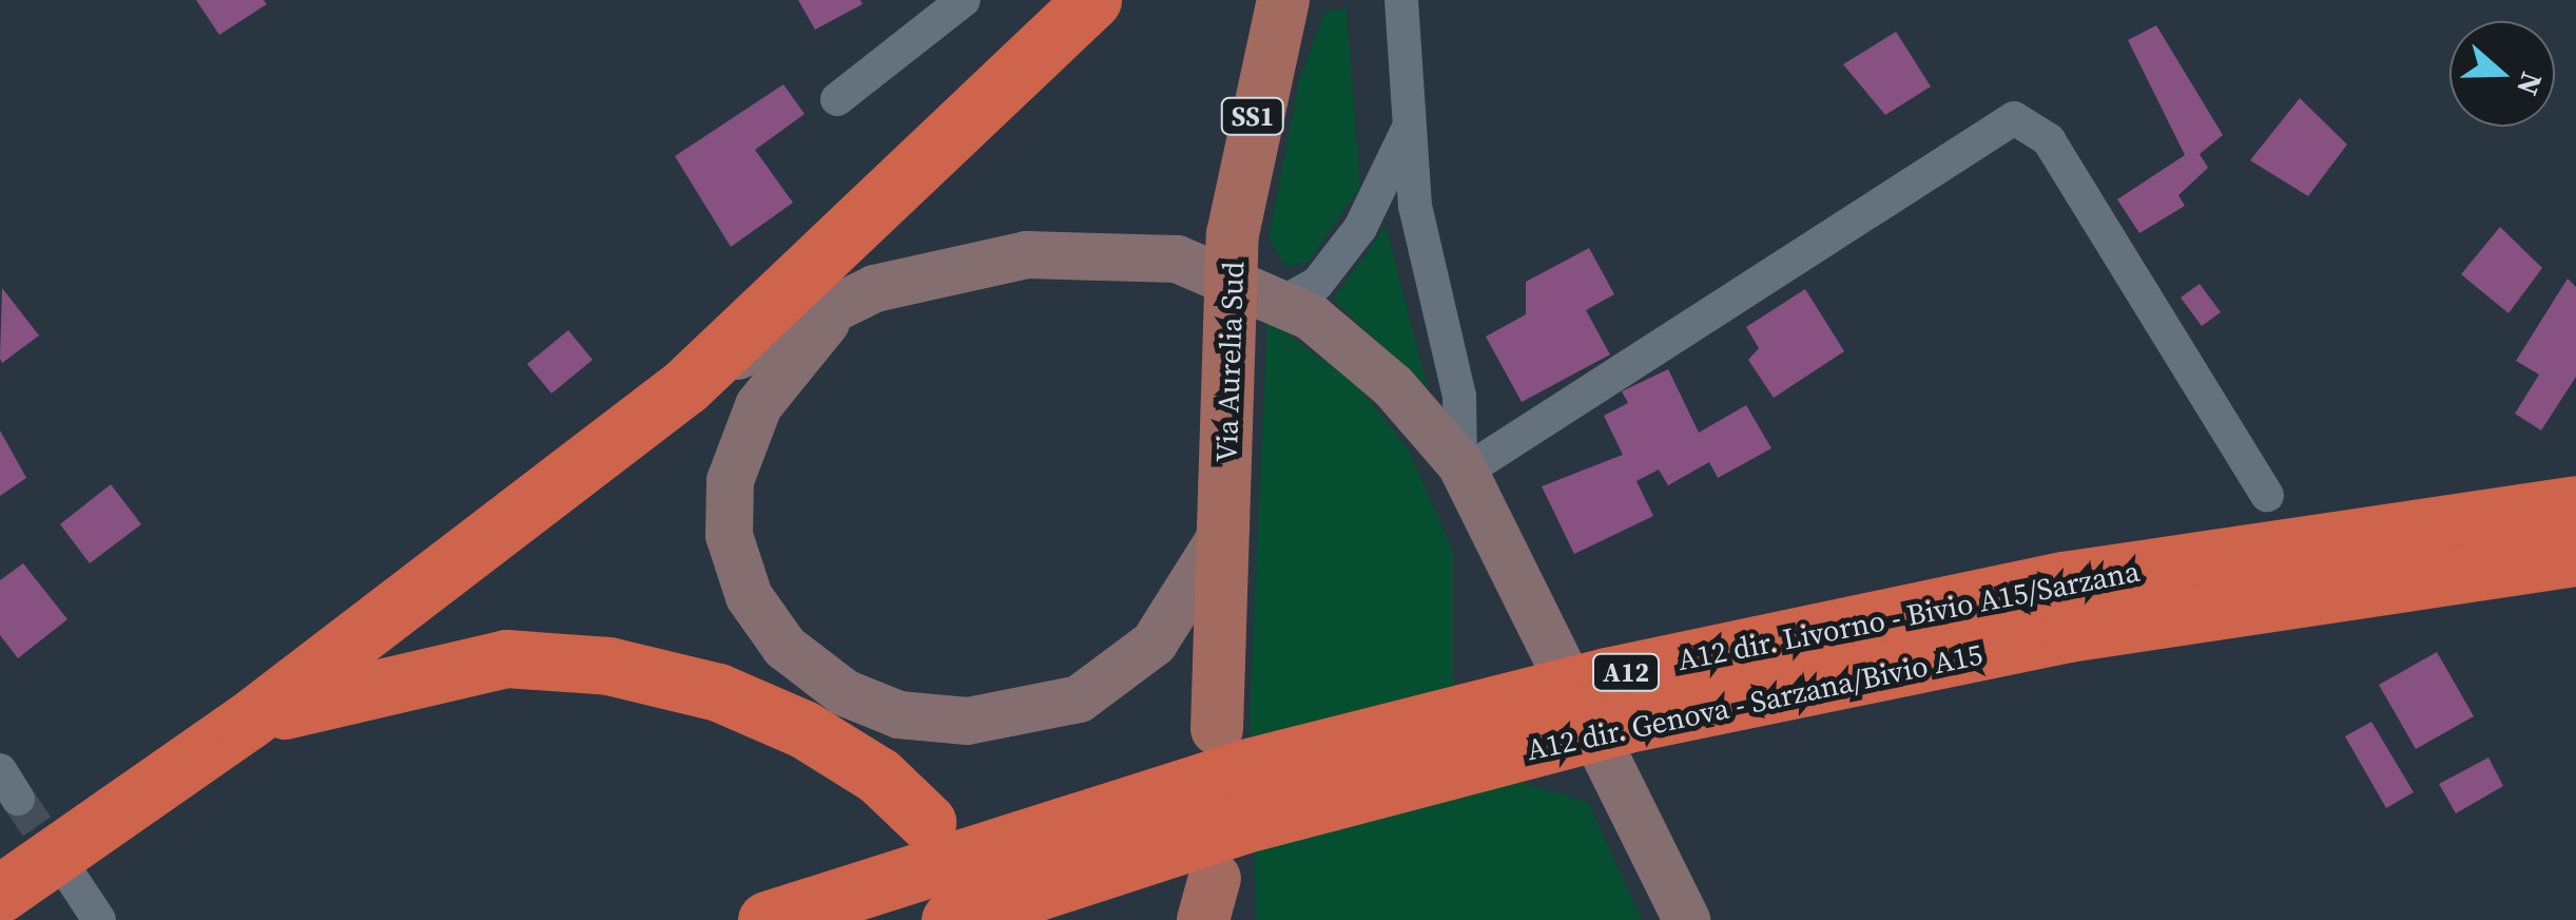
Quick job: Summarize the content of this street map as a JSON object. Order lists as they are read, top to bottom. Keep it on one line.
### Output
{"streets":{"highway":["A12 dir. Livorno - Bivio A15/Sarzana","A12","A12 dir. Genova - Sarzana/Bivio A15"],"main road":["SS1","Via Aurelia Sud"]},"north":"right"}
